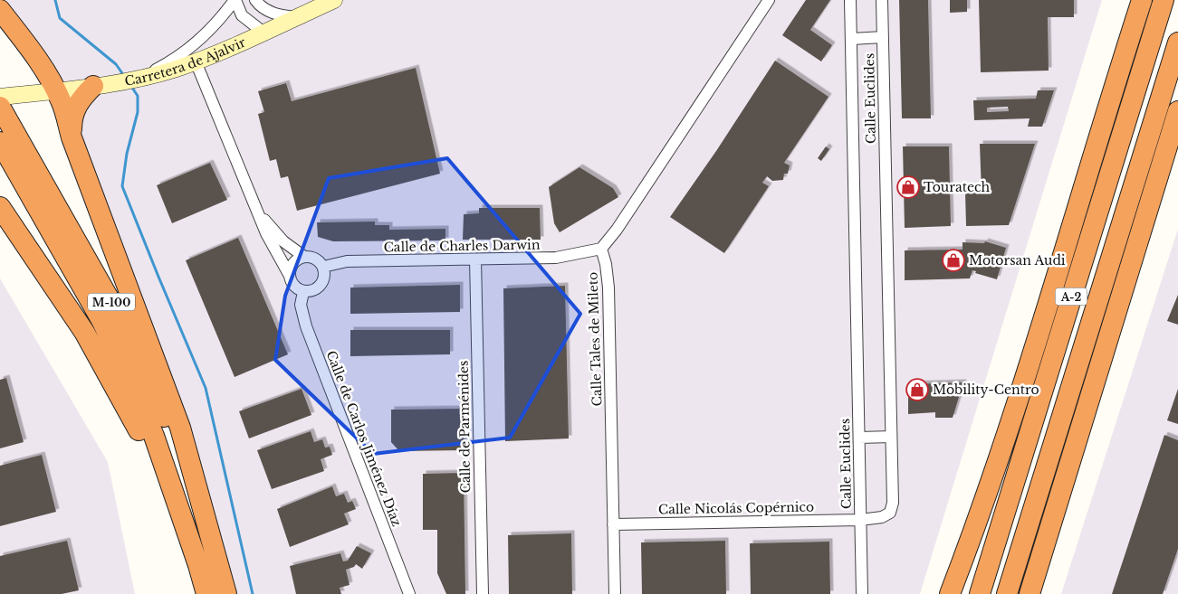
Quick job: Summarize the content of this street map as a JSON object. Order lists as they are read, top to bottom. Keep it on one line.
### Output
{"streets":{"highway":["A-2","M-100"],"street":["Carretera de Ajalvir","Calle Euclides","Calle de Charles Darwin","Calle Tales de Mileto","Calle de Parménides","Calle de Carlos Jiménez Díaz","Calle Nicolás Copérnico"]},"crossings":[["Calle Euclides","Calle Nicolás Copérnico"],["Calle de Charles Darwin","Calle Tales de Mileto"],["Calle de Charles Darwin","Calle de Parménides"],["Calle de Charles Darwin","Calle de Carlos Jiménez Díaz"],["Calle Tales de Mileto","Calle Nicolás Copérnico"]],"places":{"shop":["Touratech","Motorsan Audi","Mobility-Centro"]}}
